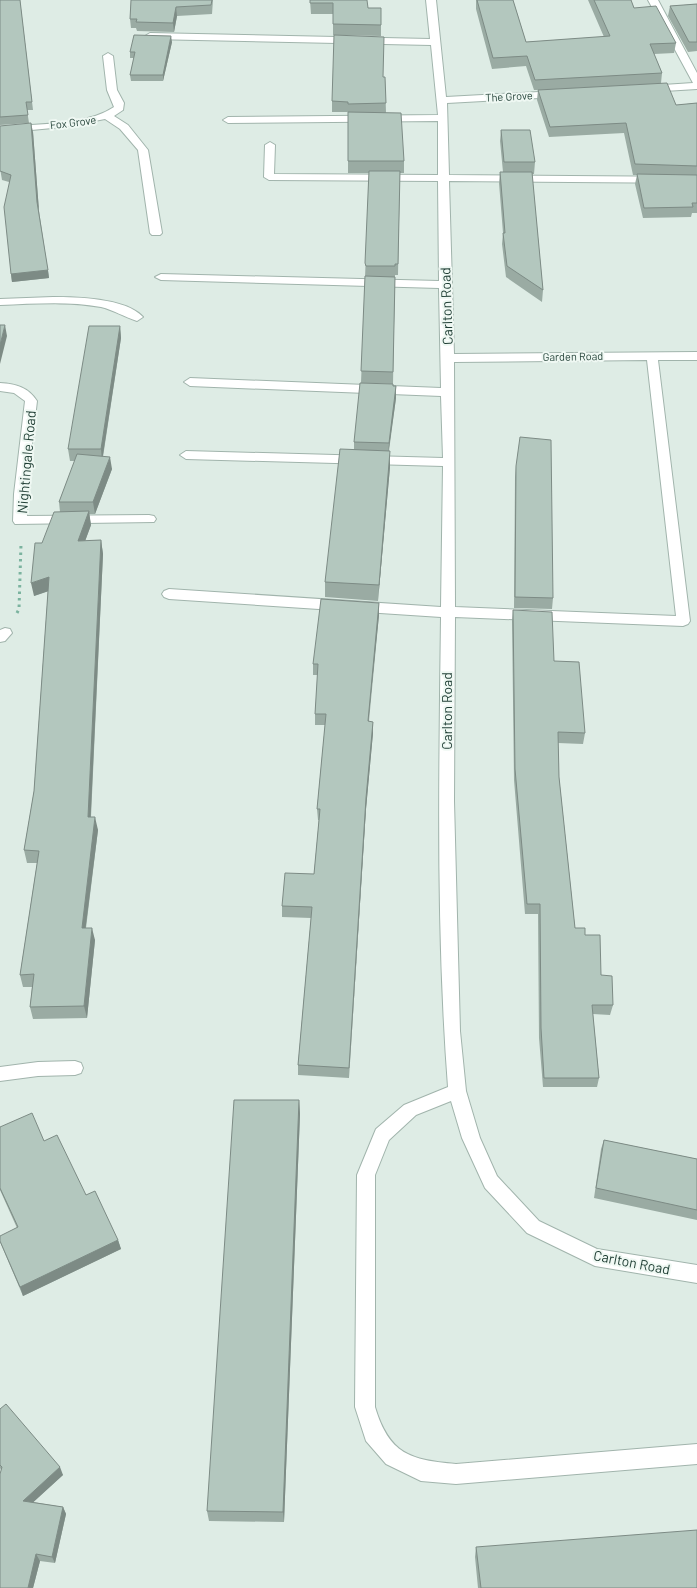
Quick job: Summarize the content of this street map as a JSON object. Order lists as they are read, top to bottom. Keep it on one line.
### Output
{"streets":{"street":["The Grove","Fox Grove","Carlton Road","Garden Road","Nightingale Road"]},"crossings":[["The Grove","Carlton Road"],["Carlton Road","Garden Road"]]}
